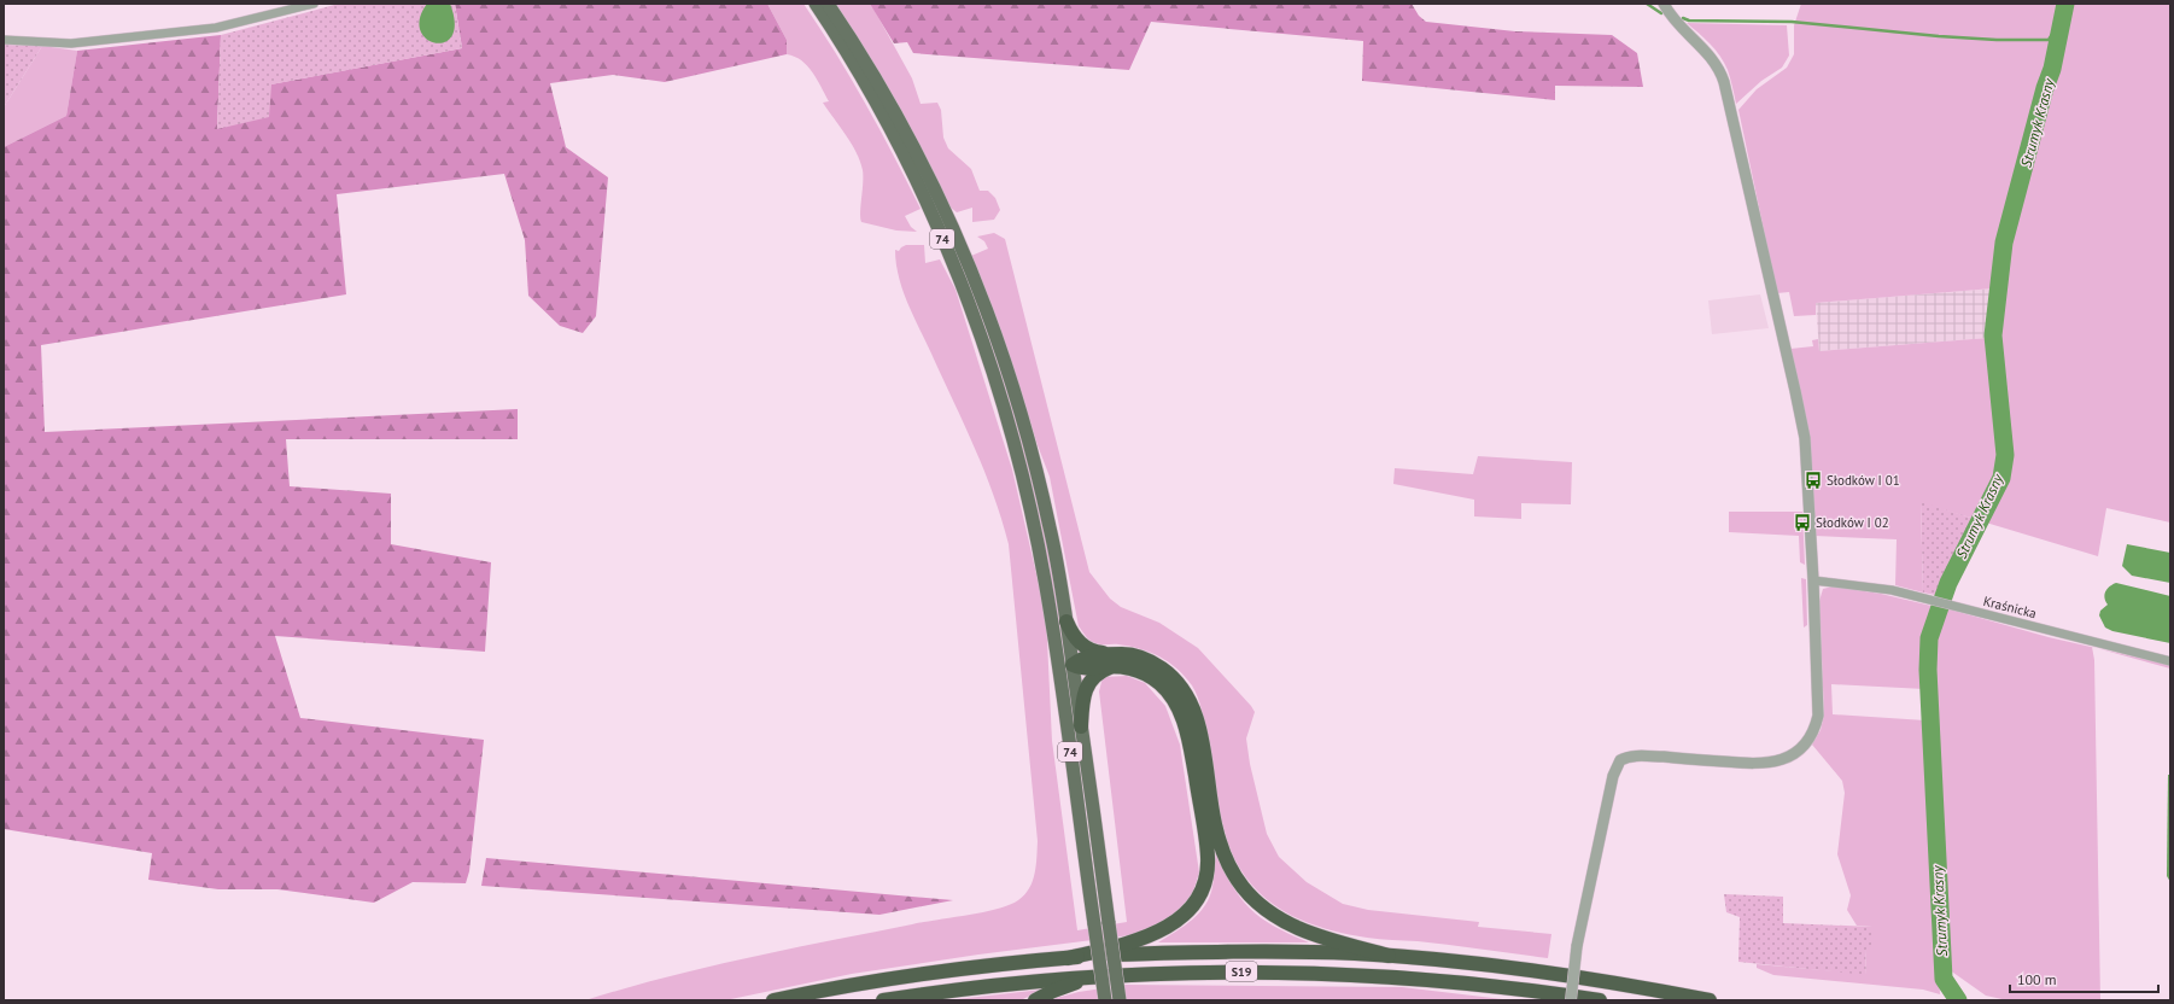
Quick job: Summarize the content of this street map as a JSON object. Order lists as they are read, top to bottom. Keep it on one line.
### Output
{"streets":{"highway":["S19"],"main road":["74"],"street":["Kraśnicka"]},"water":["Strumyk Krasny"],"places":{"bus stop":["Słodków I 01","Słodków I 02"]},"scale_bar":"100 m"}
